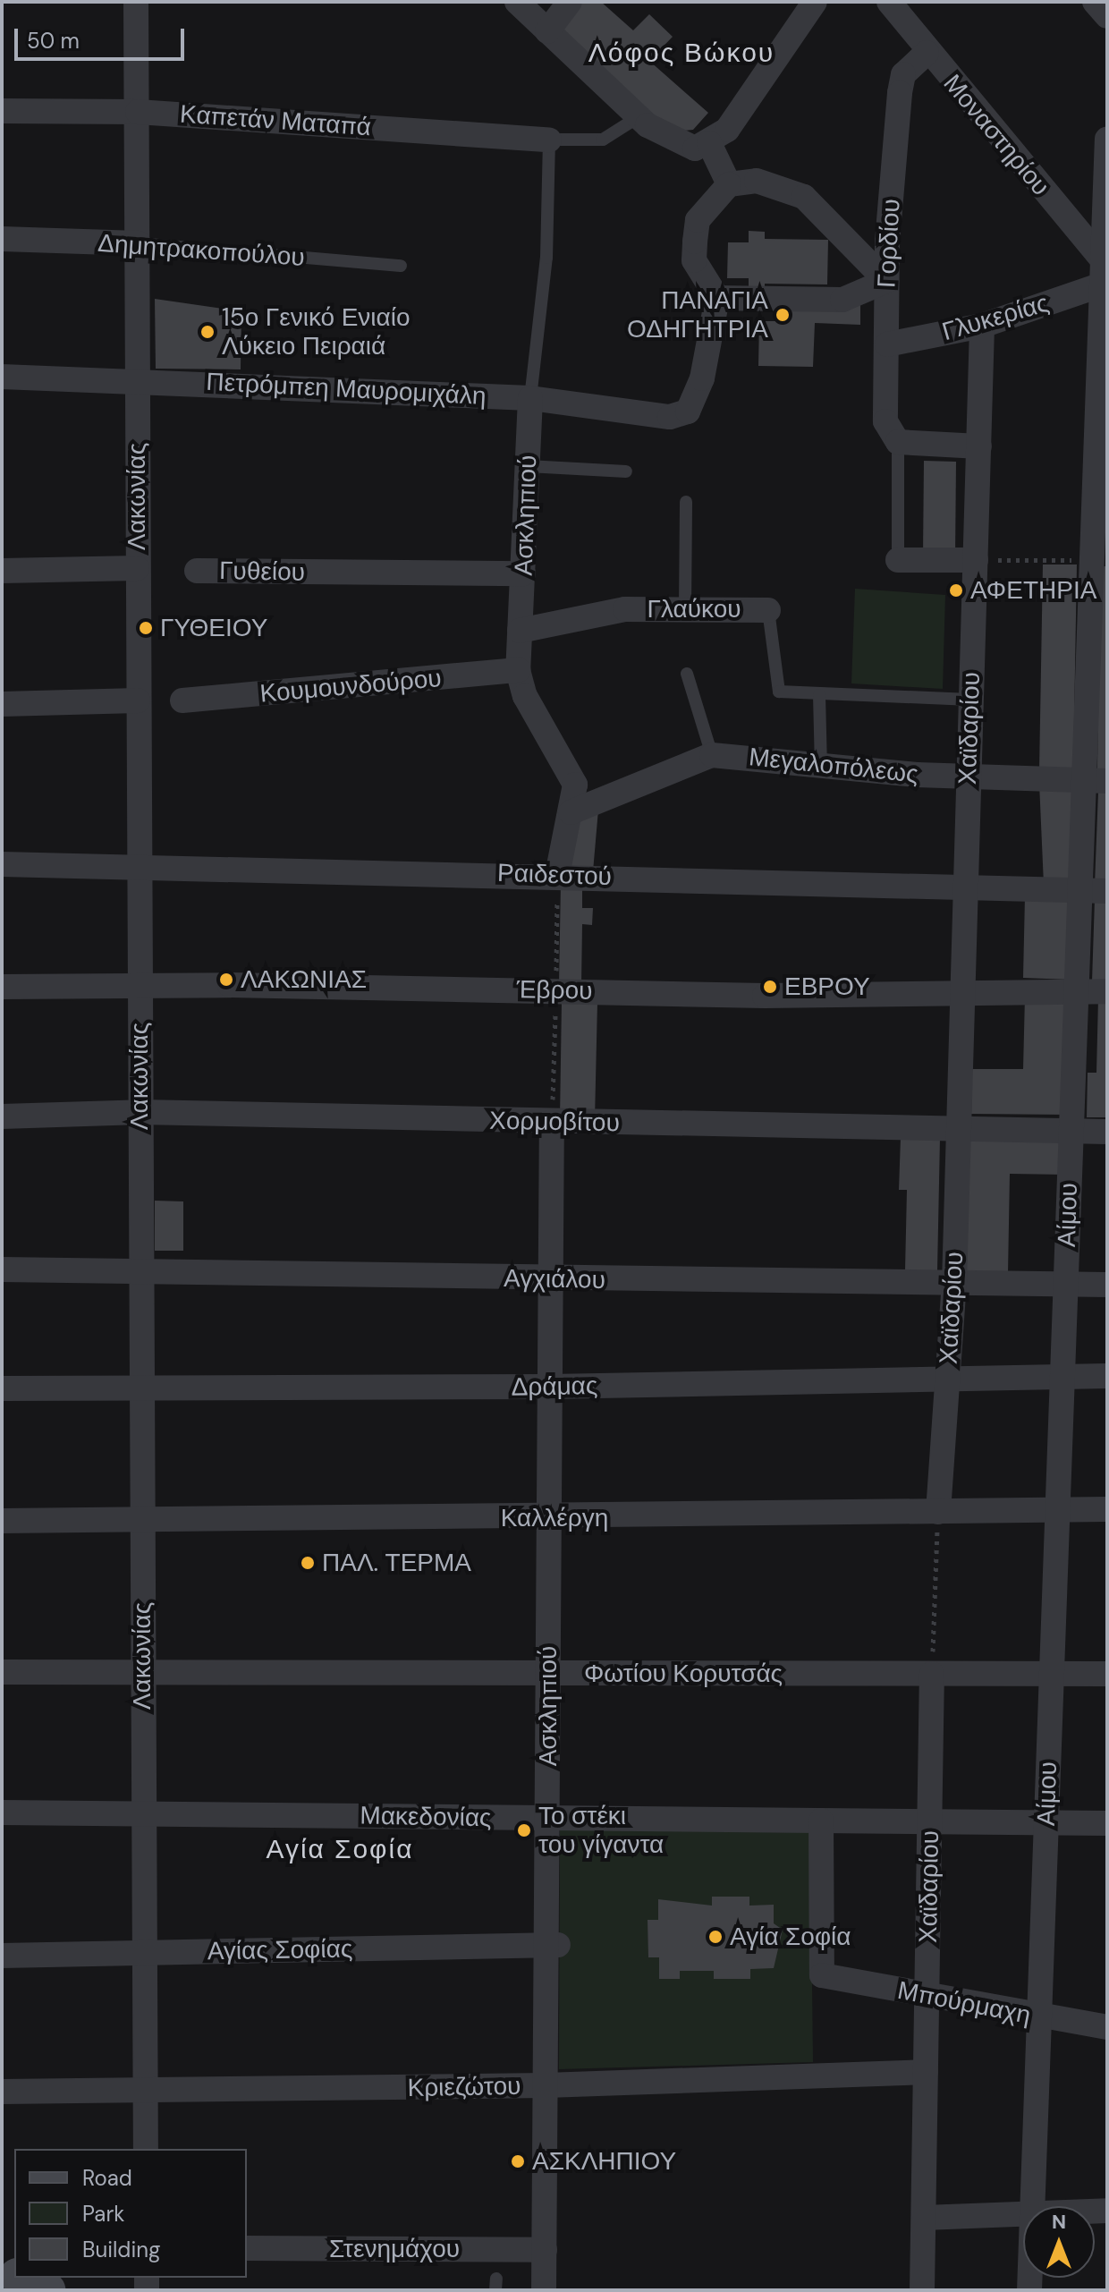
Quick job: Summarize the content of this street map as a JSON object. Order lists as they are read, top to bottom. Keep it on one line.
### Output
{"streets":{"street":["Καπετάν Ματαπά","Μοναστηρίου","Γορδίου","Δημητρακοπούλου","Γλυκερίας","Πετρόμπεη Μαυρομιχάλη","Λακωνίας","Ασκληπιού","Γυθείου","Γλαύκου","Κουμουνδούρου","Χαϊδαρίου","Μεγαλοπόλεως","Ραιδεστού","Έβρου","Χορμοβίτου","Αίμου","Αγχιάλου","Δράμας","Καλλέργη","Φωτίου Κορυτσάς","Μακεδονίας","Αγίας Σοφίας","Μπούρμαχη","Κριεζώτου","Στενημάχου"]},"crossings":[["Καπετάν Ματαπά","Λακωνίας"],["Καπετάν Ματαπά","Ασκληπιού"],["Μοναστηρίου","Γορδίου"],["Μοναστηρίου","Γλυκερίας"],["Μοναστηρίου","Αίμου"],["Γορδίου","Γλυκερίας"],["Δημητρακοπούλου","Λακωνίας"],["Γλυκερίας","Χαϊδαρίου"],["Γλυκερίας","Αίμου"],["Πετρόμπεη Μαυρομιχάλη","Λακωνίας"],["Πετρόμπεη Μαυρομιχάλη","Ασκληπιού"],["Λακωνίας","Ραιδεστού"],["Λακωνίας","Έβρου"],["Λακωνίας","Χορμοβίτου"],["Λακωνίας","Αγχιάλου"],["Λακωνίας","Δράμας"],["Λακωνίας","Καλλέργη"],["Λακωνίας","Φωτίου Κορυτσάς"],["Λακωνίας","Μακεδονίας"],["Λακωνίας","Αγίας Σοφίας"],["Λακωνίας","Κριεζώτου"],["Ασκληπιού","Γυθείου"],["Ασκληπιού","Γλαύκου"],["Ασκληπιού","Κουμουνδούρου"],["Ασκληπιού","Μεγαλοπόλεως"],["Ασκληπιού","Ραιδεστού"],["Ασκληπιού","Χορμοβίτου"],["Ασκληπιού","Αγχιάλου"],["Ασκληπιού","Δράμας"],["Ασκληπιού","Καλλέργη"],["Ασκληπιού","Φωτίου Κορυτσάς"],["Ασκληπιού","Μακεδονίας"],["Ασκληπιού","Αγίας Σοφίας"],["Ασκληπιού","Κριεζώτου"],["Ασκληπιού","Στενημάχου"],["Γλαύκου","Χαϊδαρίου"],["Χαϊδαρίου","Μεγαλοπόλεως"],["Χαϊδαρίου","Ραιδεστού"],["Χαϊδαρίου","Έβρου"],["Χαϊδαρίου","Χορμοβίτου"],["Χαϊδαρίου","Αγχιάλου"],["Χαϊδαρίου","Δράμας"],["Χαϊδαρίου","Καλλέργη"],["Χαϊδαρίου","Φωτίου Κορυτσάς"],["Χαϊδαρίου","Μακεδονίας"],["Χαϊδαρίου","Μπούρμαχη"],["Χαϊδαρίου","Κριεζώτου"],["Μεγαλοπόλεως","Αίμου"],["Ραιδεστού","Αίμου"],["Έβρου","Αίμου"],["Χορμοβίτου","Αίμου"],["Αίμου","Αγχιάλου"],["Αίμου","Δράμας"],["Αίμου","Καλλέργη"],["Αίμου","Φωτίου Κορυτσάς"],["Αίμου","Μακεδονίας"],["Αίμου","Μπούρμαχη"],["Μακεδονίας","Μπούρμαχη"]],"districts":["Λόφος Βώκου","Αγία Σοφία"],"places":["ΠΑΝΑΓΙΑ ΟΔΗΓΗΤΡΙΑ","15ο Γενικό Ενιαίο Λύκειο Πειραιά","ΑΦΕΤΗΡΙΑ","ΓΥΘΕΙΟΥ","ΛΑΚΩΝΙΑΣ","ΕΒΡΟΥ","ΠΑΛ. ΤΕΡΜΑ","Το στέκι του γίγαντα","Αγία Σοφία","ΑΣΚΛΗΠΙΟΥ"],"legend":["Road","Park","Building"],"scale_bar":"50 m","north":"top"}
